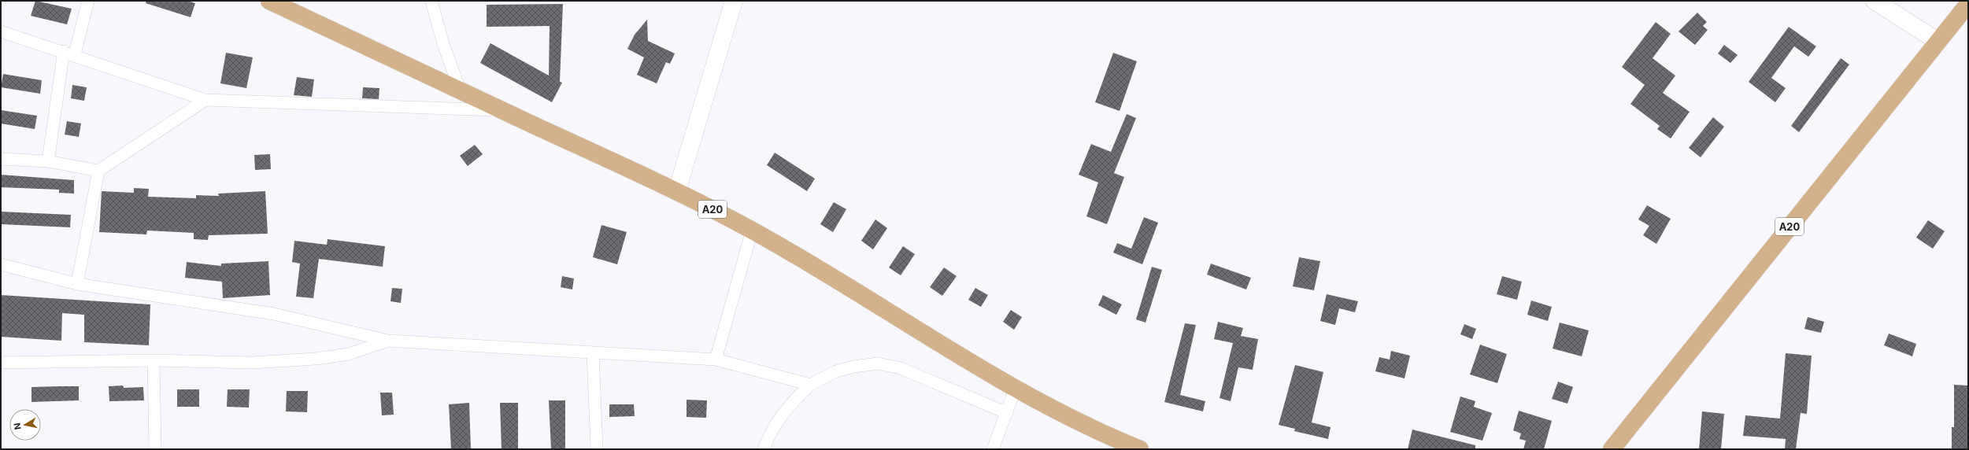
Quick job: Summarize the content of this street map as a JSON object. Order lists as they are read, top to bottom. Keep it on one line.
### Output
{"streets":{"main road":["A20"]},"north":"left"}
